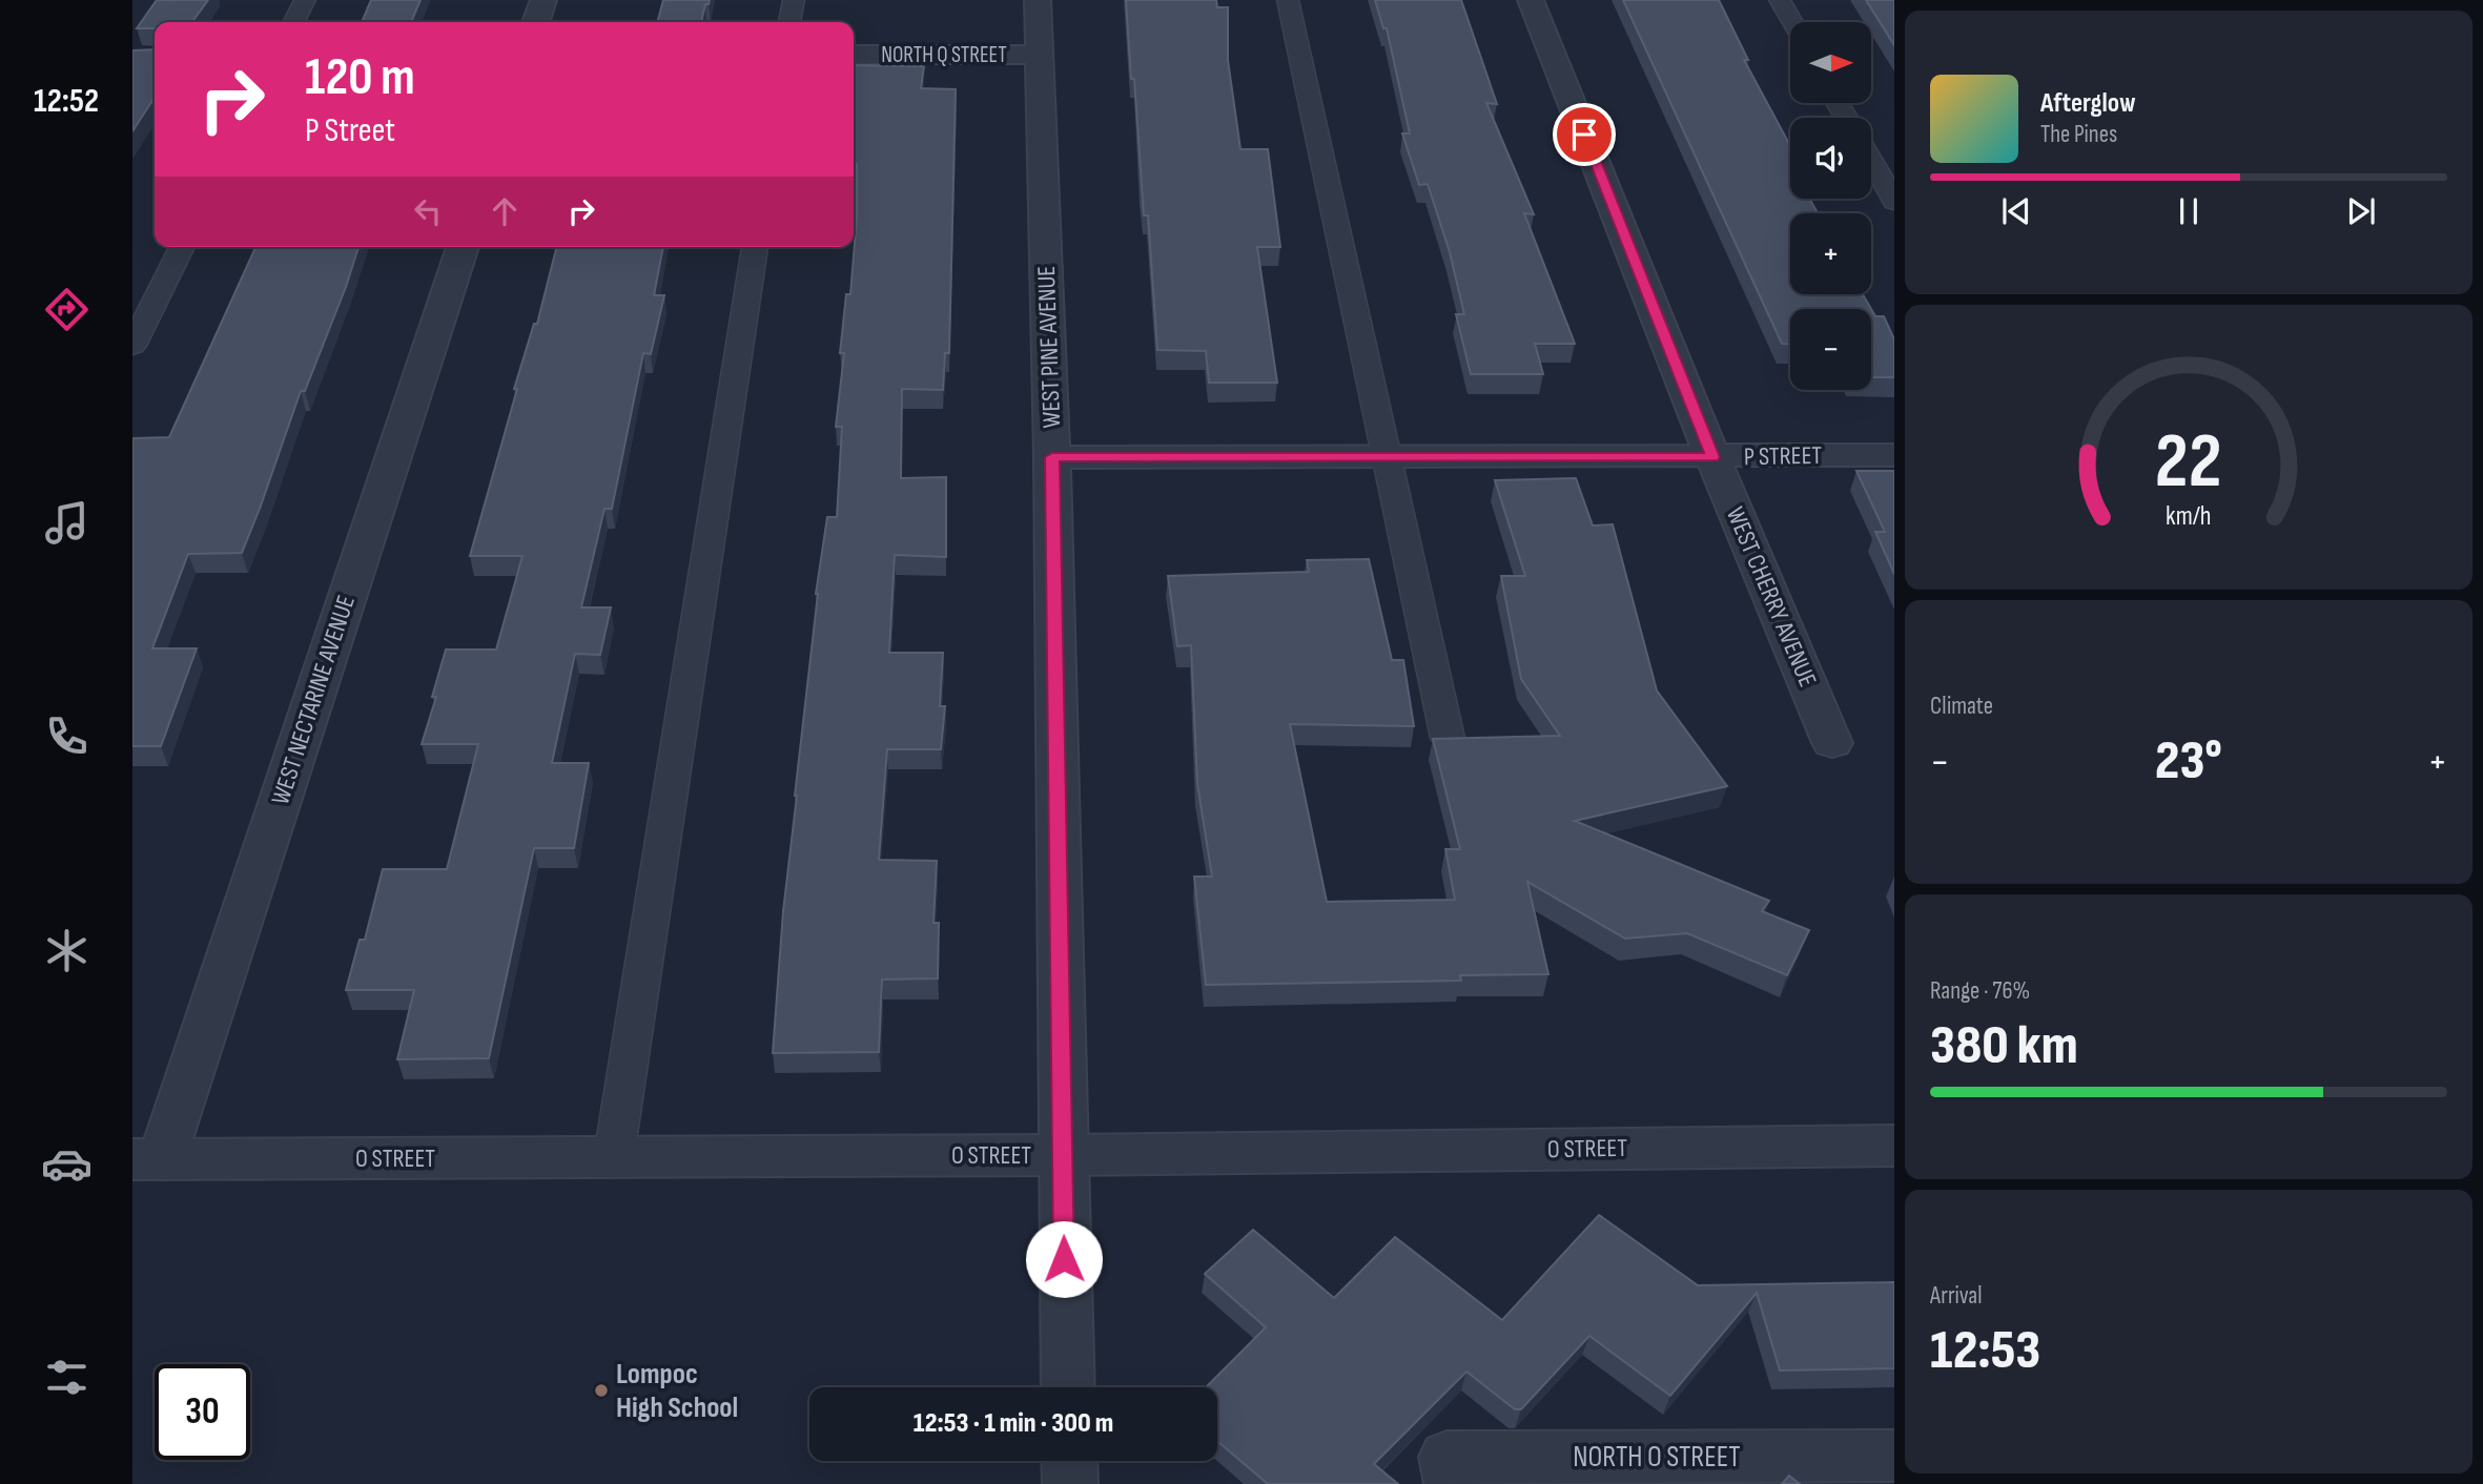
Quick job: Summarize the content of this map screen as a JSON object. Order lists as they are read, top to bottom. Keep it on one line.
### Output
{"streets":{"street":["NORTH Q STREET","WEST PINE AVENUE","P STREET","WEST CHERRY AVENUE","WEST NECTARINE AVENUE","O STREET","NORTH O STREET"]},"crossings":[["NORTH Q STREET","WEST PINE AVENUE"],["WEST PINE AVENUE","P STREET"],["WEST PINE AVENUE","O STREET"],["P STREET","WEST CHERRY AVENUE"],["WEST NECTARINE AVENUE","O STREET"]],"places":["Lompoc High School"],"north":"right","page":{"tabs":"12:52","map_buttons":["+","−"],"turn":["120 m","P Street"],"song":["Afterglow","The Pines"],"tile":["Climate",["Range · 76%","380 km"],["Arrival","12:53"]],"heat":["−","23°","+"],"limit":"30","trip":"12:53 · 1 min · 300 m","gauge":["22","km/h"]}}
